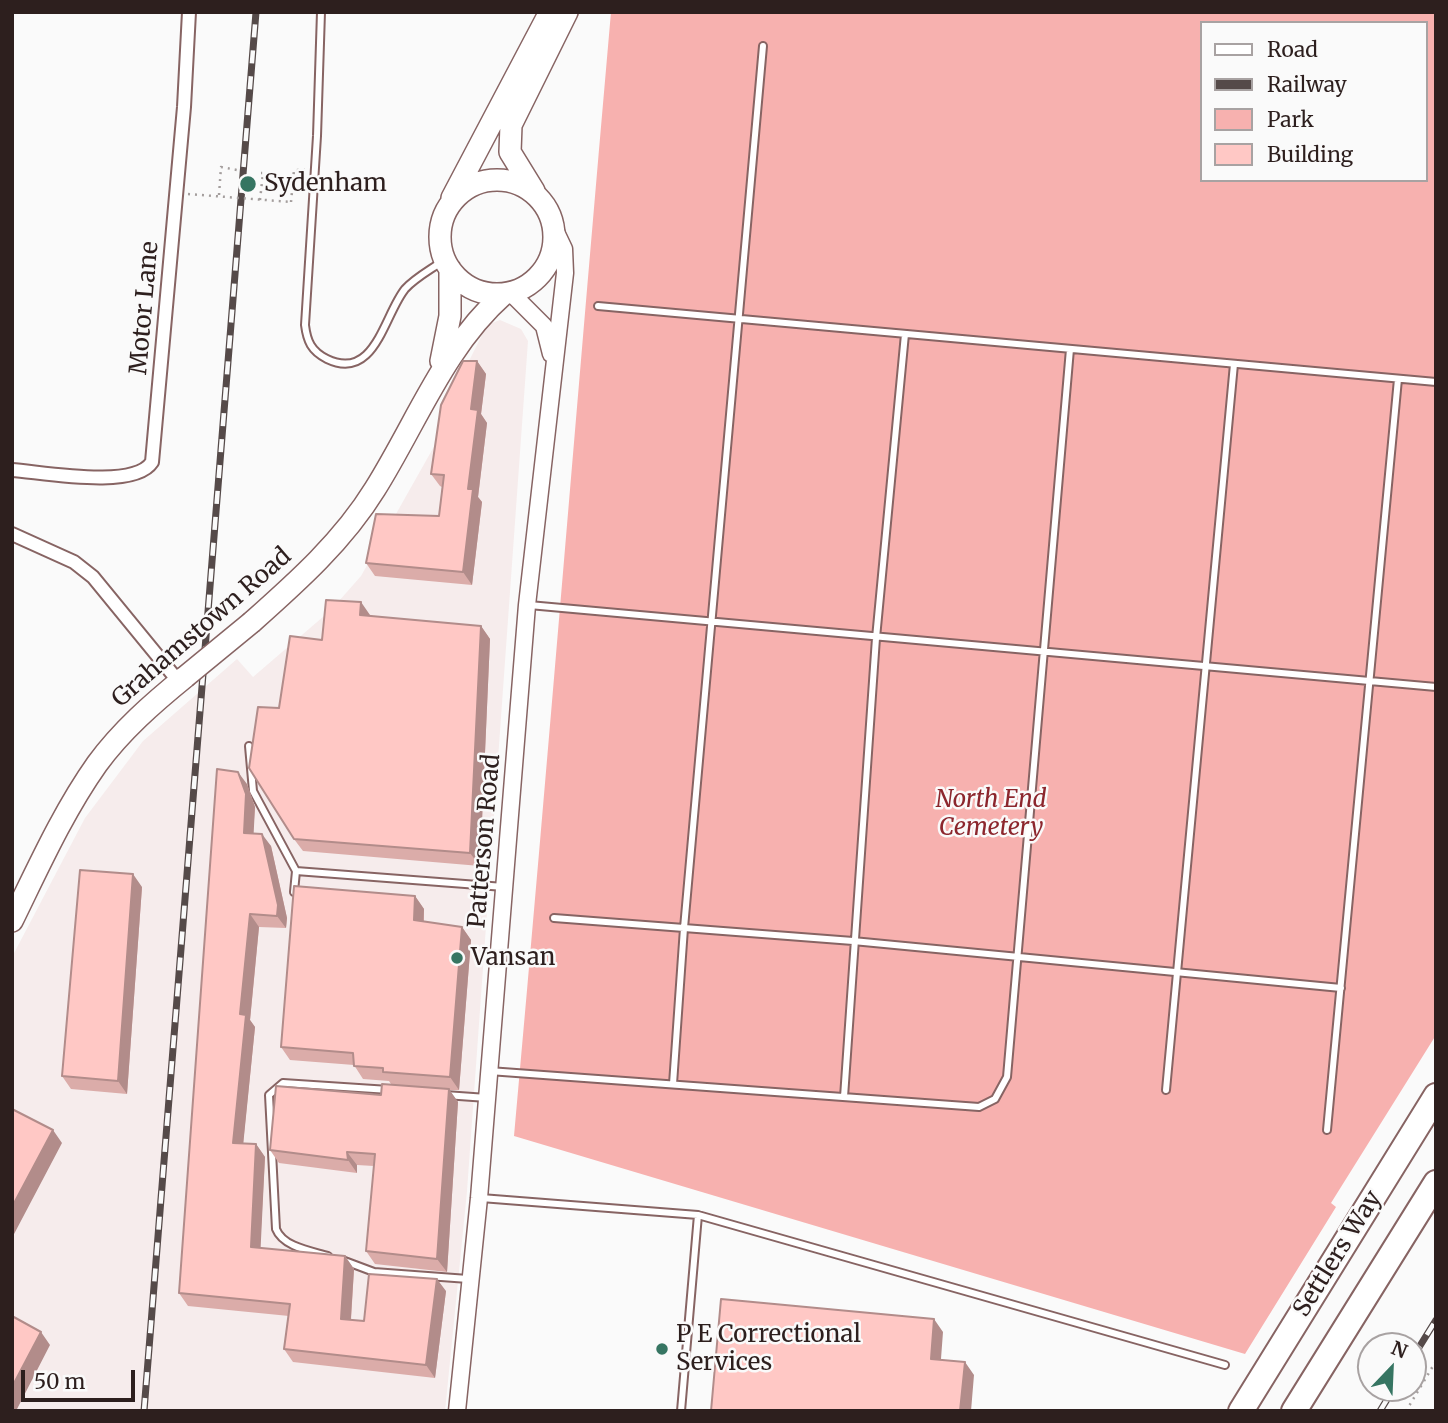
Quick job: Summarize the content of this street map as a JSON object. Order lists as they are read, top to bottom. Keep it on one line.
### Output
{"streets":{"highway":["Settlers Way"],"main road":["Grahamstown Road"],"street":["Motor Lane","Patterson Road"]},"crossings":[["Grahamstown Road","Patterson Road"]],"parks":["North End Cemetery"],"places":["Sydenham","Vansan","P E Correctional Services"],"legend":["Road","Railway","Park","Building"],"scale_bar":"50 m","north":"top right"}
